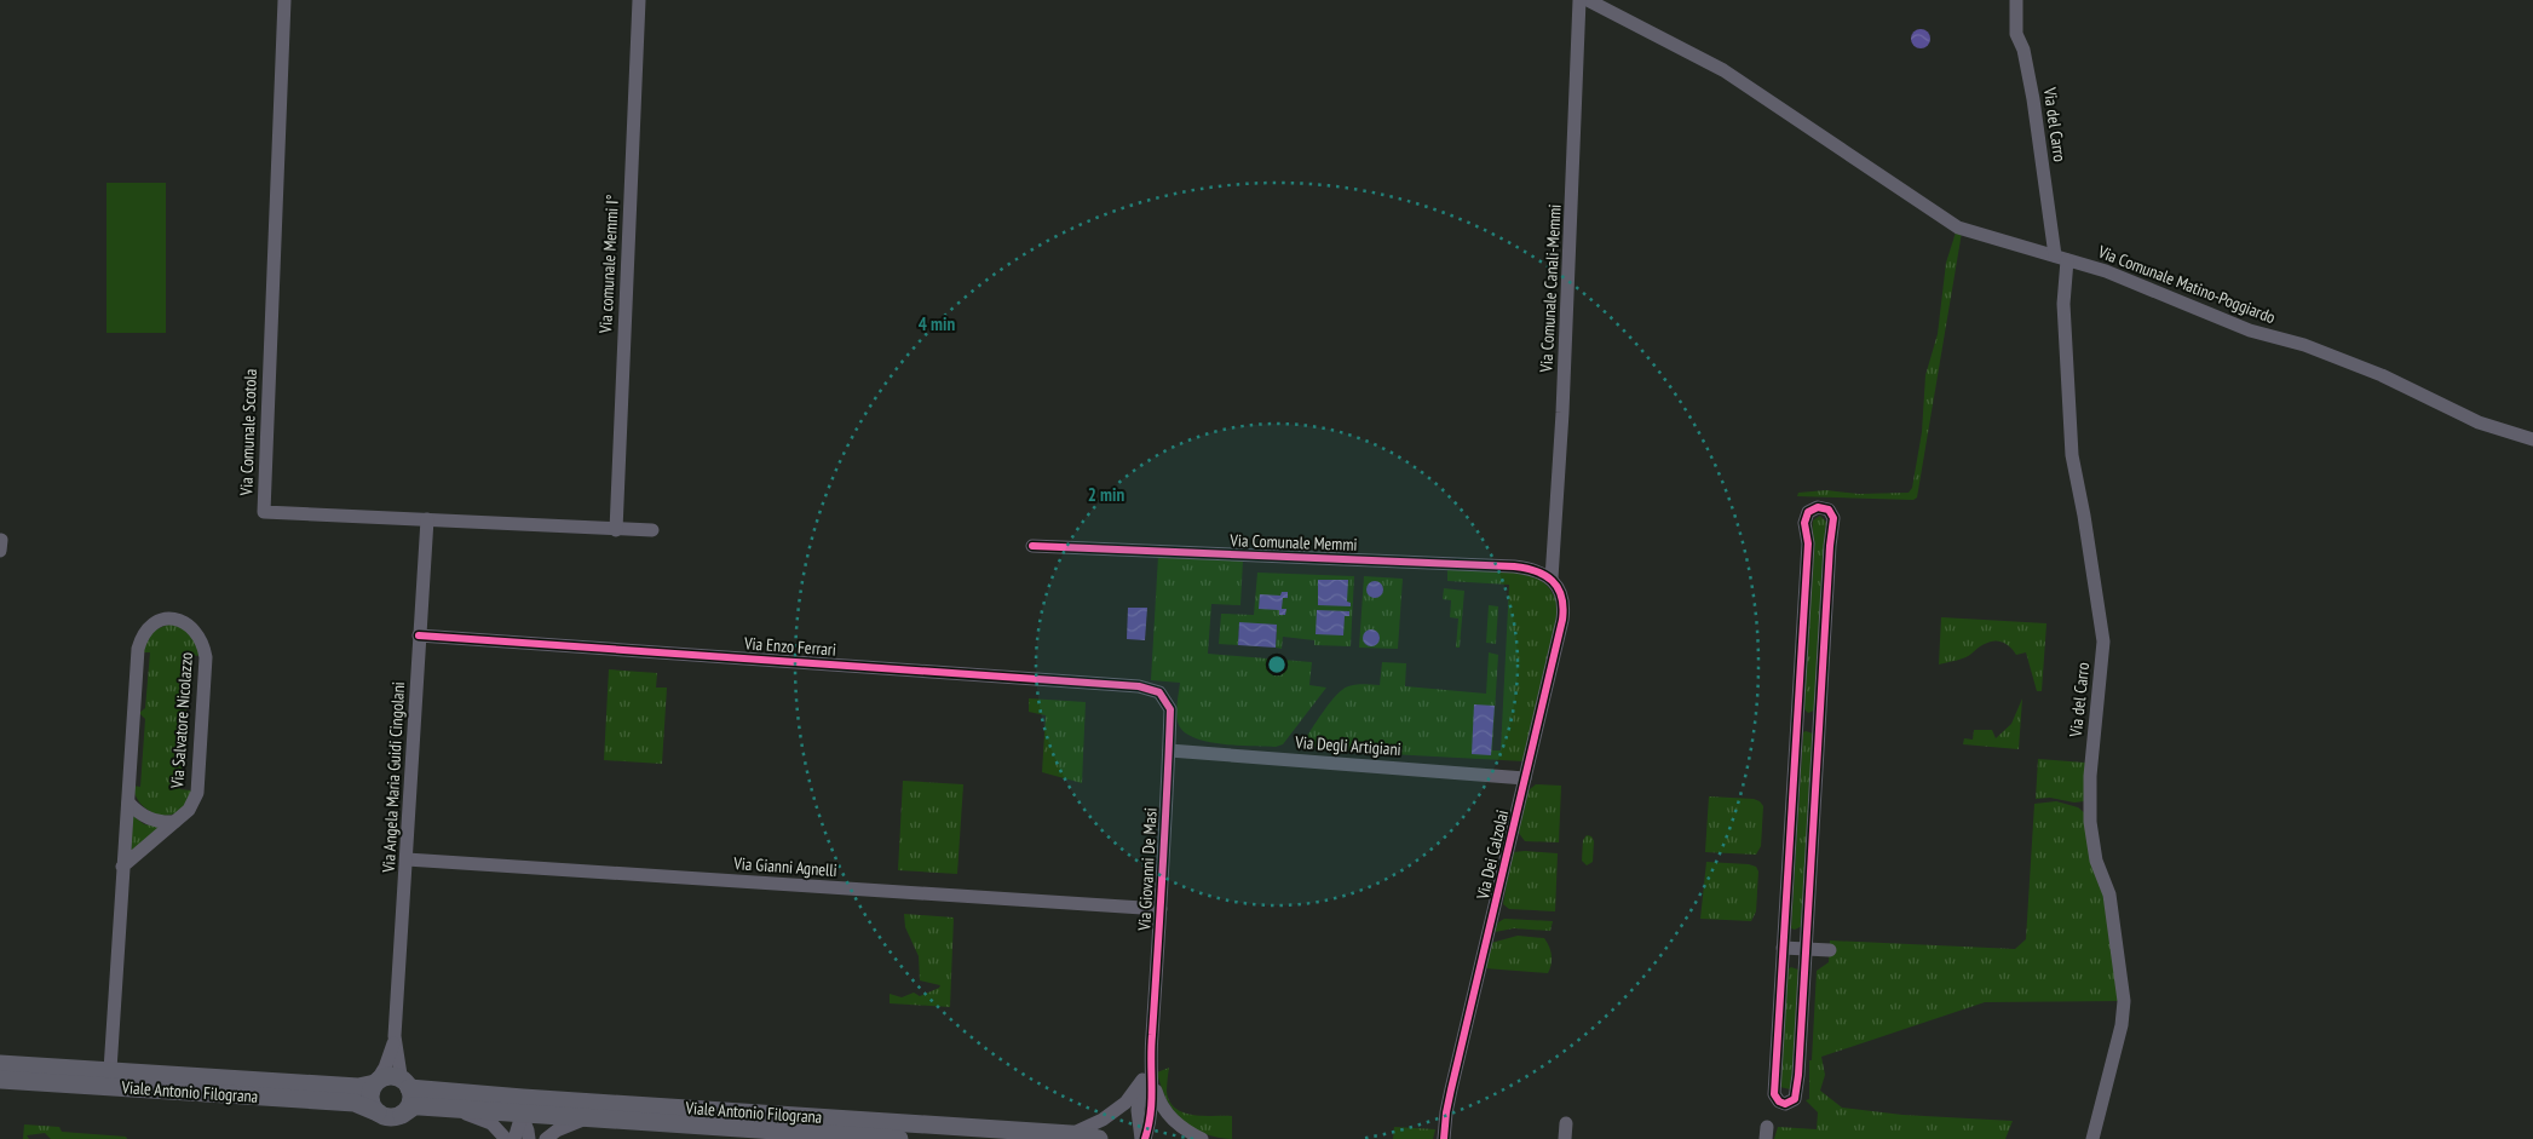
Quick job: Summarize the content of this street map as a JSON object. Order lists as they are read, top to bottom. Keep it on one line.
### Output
{"streets":{"main road":["Viale Antonio Filograna"],"street":["Via del Carro","Via comunale Memmi I°","Via Comunale Matino-Poggiardo","Via Comunale Canali-Memmi","Via Comunale Scotola","Via Comunale Memmi","Via Enzo Ferrari","Via Salvatore Nicolazzo","Via Degli Artigiani","Via Angela Maria Guidi Cingolani","Via Dei Calzolai","Via Gianni Agnelli","Via Giovanni De Masi"]},"crossings":[["Via del Carro","Via Comunale Matino-Poggiardo"],["Via comunale Memmi I°","Via Comunale Scotola"],["Via Comunale Canali-Memmi","Via Comunale Memmi"],["Via Comunale Canali-Memmi","Via Dei Calzolai"],["Via Comunale Scotola","Via Angela Maria Guidi Cingolani"],["Via Comunale Memmi","Via Dei Calzolai"],["Via Enzo Ferrari","Via Angela Maria Guidi Cingolani"],["Via Enzo Ferrari","Via Giovanni De Masi"],["Via Salvatore Nicolazzo","Viale Antonio Filograna"],["Via Degli Artigiani","Via Dei Calzolai"],["Via Degli Artigiani","Via Giovanni De Masi"],["Via Angela Maria Guidi Cingolani","Via Gianni Agnelli"],["Via Gianni Agnelli","Via Giovanni De Masi"]],"rings":["4 min","2 min"]}
